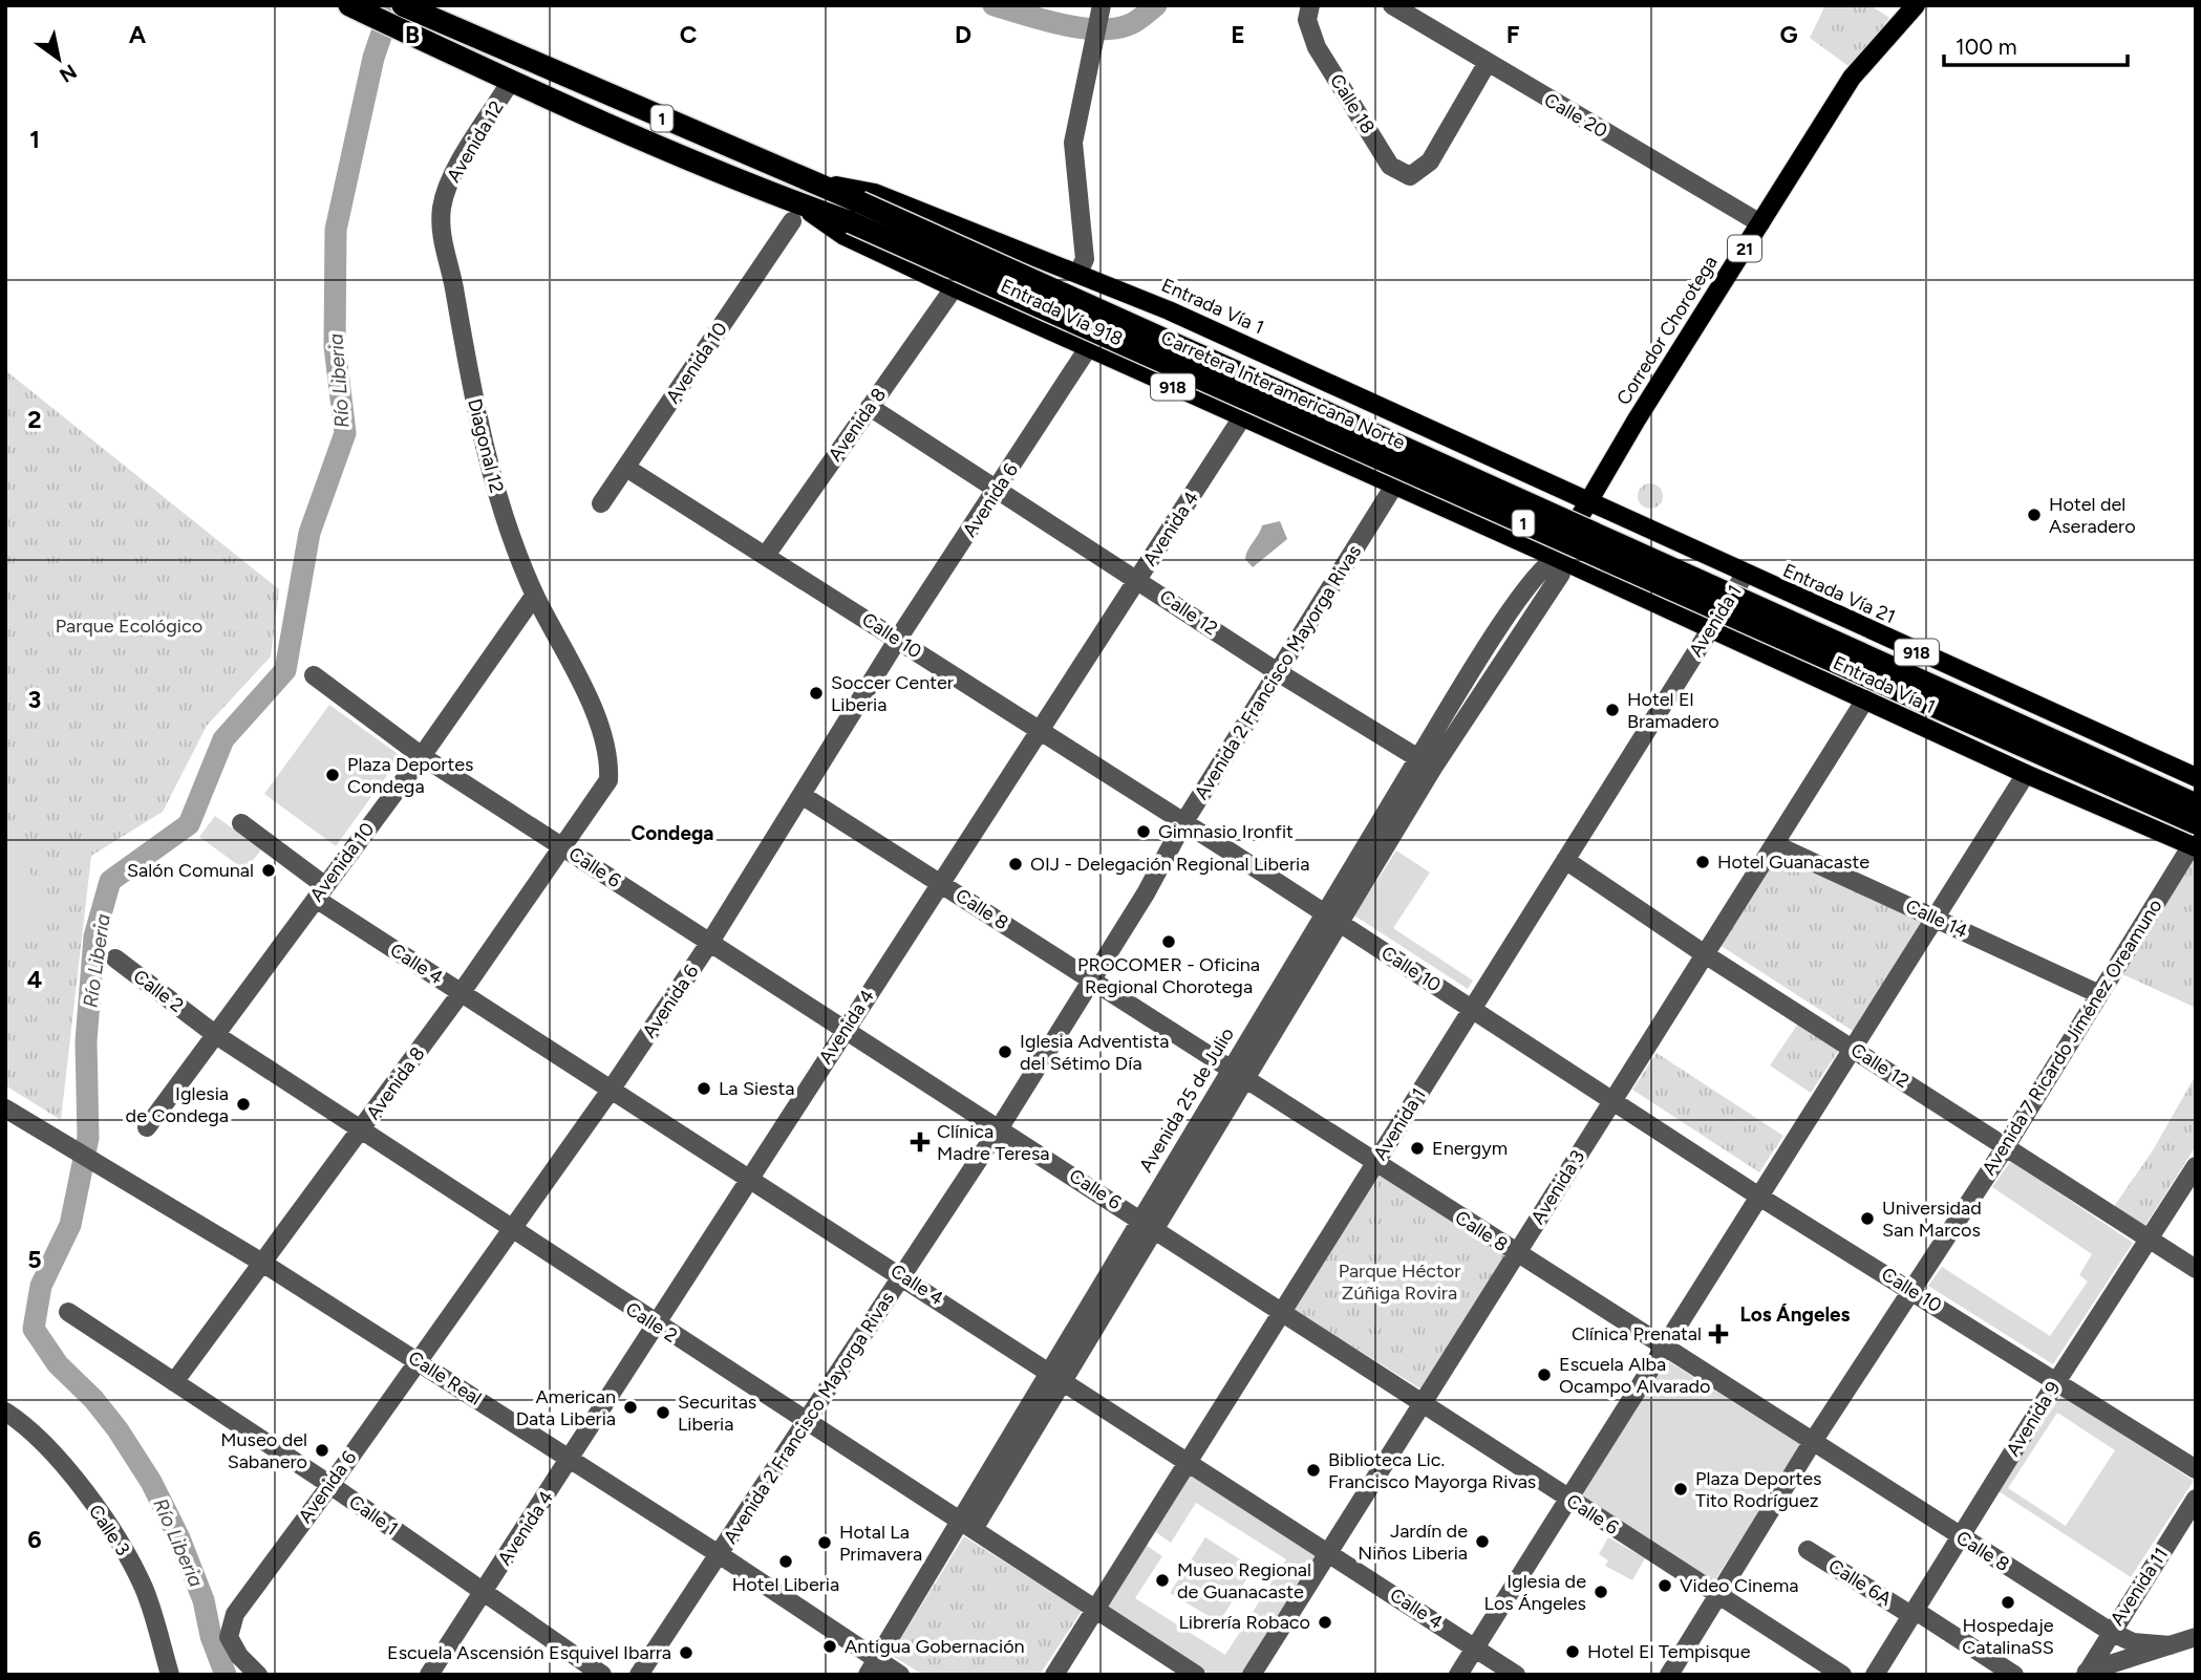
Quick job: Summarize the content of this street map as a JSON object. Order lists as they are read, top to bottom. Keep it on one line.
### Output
{"streets":{"highway":["1","Carretera Interamericana Norte"],"main road":["21","Entrada Vía 1","Entrada Vía 918","Corredor Chorotega","918","Entrada Vía 21"],"street":["Calle 18","Calle 20","Avenida 12","Avenida 10","Avenida 8","Diagonal 12","Avenida 6","Avenida 4","Calle 12","Avenida 1","Calle 10","Avenida 2 Francisco Mayorga Rivas","Calle 6","Calle 8","Calle 14","Calle 4","Calle 2","Avenida 7 Ricardo Jiménez Oreamuno","Avenida 3","Calle Real","Avenida 9","Calle 1","Calle 3","Calle 6A","Avenida 11"]},"crossings":[["Calle 18","Calle 20"],["Calle 20","Corredor Chorotega"],["Avenida 12","Carretera Interamericana Norte"],["Avenida 12","Diagonal 12"],["Entrada Vía 1","Entrada Vía 918"],["Entrada Vía 1","Corredor Chorotega"],["Entrada Vía 1","Carretera Interamericana Norte"],["Entrada Vía 1","Entrada Vía 21"],["Entrada Vía 1","Avenida 1"],["Entrada Vía 1","Avenida 7 Ricardo Jiménez Oreamuno"],["Entrada Vía 1","Avenida 3"],["Entrada Vía 918","Avenida 10"],["Entrada Vía 918","Carretera Interamericana Norte"],["Entrada Vía 918","Avenida 6"],["Entrada Vía 918","Avenida 4"],["Entrada Vía 918","Avenida 2 Francisco Mayorga Rivas"],["Corredor Chorotega","Entrada Vía 21"],["Avenida 10","Carretera Interamericana Norte"],["Avenida 10","Avenida 8"],["Avenida 10","Diagonal 12"],["Avenida 10","Calle 10"],["Avenida 10","Calle 6"],["Avenida 10","Calle 4"],["Avenida 10","Calle 2"],["Avenida 8","Diagonal 12"],["Avenida 8","Calle 12"],["Avenida 8","Calle 10"],["Avenida 8","Calle 6"],["Avenida 8","Calle 4"],["Avenida 8","Calle 2"],["Avenida 8","Calle Real"],["Avenida 8","Calle 1"],["Avenida 6","Calle 12"],["Avenida 6","Calle 10"],["Avenida 6","Calle 6"],["Avenida 6","Calle 8"],["Avenida 6","Calle 4"],["Avenida 6","Calle 2"],["Avenida 6","Calle Real"],["Avenida 6","Calle 1"],["Avenida 4","Calle 12"],["Avenida 4","Calle 10"],["Avenida 4","Calle 6"],["Avenida 4","Calle 8"],["Avenida 4","Calle 4"],["Avenida 4","Calle 2"],["Avenida 4","Calle Real"],["Avenida 4","Calle 1"],["Entrada Vía 21","Avenida 1"],["Calle 12","Avenida 1"],["Calle 12","Avenida 2 Francisco Mayorga Rivas"],["Calle 12","Avenida 7 Ricardo Jiménez Oreamuno"],["Calle 12","Avenida 3"],["Calle 12","Avenida 9"],["Avenida 1","Calle 10"],["Avenida 1","Calle 6"],["Avenida 1","Calle 8"],["Avenida 1","Calle 4"],["Avenida 1","Calle 2"],["Calle 10","Avenida 2 Francisco Mayorga Rivas"],["Calle 10","Avenida 7 Ricardo Jiménez Oreamuno"],["Calle 10","Avenida 3"],["Calle 10","Avenida 9"],["Avenida 2 Francisco Mayorga Rivas","Calle 6"],["Avenida 2 Francisco Mayorga Rivas","Calle 8"],["Avenida 2 Francisco Mayorga Rivas","Calle 4"],["Avenida 2 Francisco Mayorga Rivas","Calle 2"],["Avenida 2 Francisco Mayorga Rivas","Calle Real"],["Calle 6","Avenida 7 Ricardo Jiménez Oreamuno"],["Calle 6","Avenida 3"],["Calle 8","Avenida 7 Ricardo Jiménez Oreamuno"],["Calle 8","Avenida 3"],["Calle 8","Avenida 9"],["Calle 8","Avenida 11"],["Calle 14","Avenida 7 Ricardo Jiménez Oreamuno"],["Calle 14","Avenida 3"],["Calle 4","Avenida 3"],["Avenida 9","Calle 6A"]],"districts":["Condega","Los Ángeles"],"water":["Río Liberia"],"parks":["Parque Ecológico","Parque Héctor Zúñiga Rovira"],"places":{"other":["Hotel del Aseradero","Soccer Center Liberia","Hotel El Bramadero","Plaza Deportes Condega","Gimnasio Ironfit","Hotel Guanacaste","OIJ - Delegación Regional Liberia","Salón Comunal","PROCOMER - Oficina Regional Chorotega","Iglesia Adventista del Sétimo Día","La Siesta","Iglesia de Condega","Energym","Universidad San Marcos","Escuela Alba Ocampo Alvarado","American Data Liberia","Securitas Liberia","Museo del Sabanero","Biblioteca Lic. Francisco Mayorga Rivas","Plaza Deportes Tito Rodríguez","Jardín de Niños Liberia","Hotal La Primavera","Hotel Liberia","Museo Regional de Guanacaste","Video Cinema","Iglesia de Los Ángeles","Hospedaje CatalinaSS","Librería Robaco","Antigua Gobernación","Hotel El Tempisque","Escuela Ascensión Esquivel Ibarra"],"health":["Clínica Madre Teresa","Clínica Prenatal"]},"scale_bar":"100 m","north":"bottom right","grid":{"columns":["A","B","C","D","E","F","G"],"rows":["1","2","3","4","5","6"]}}
